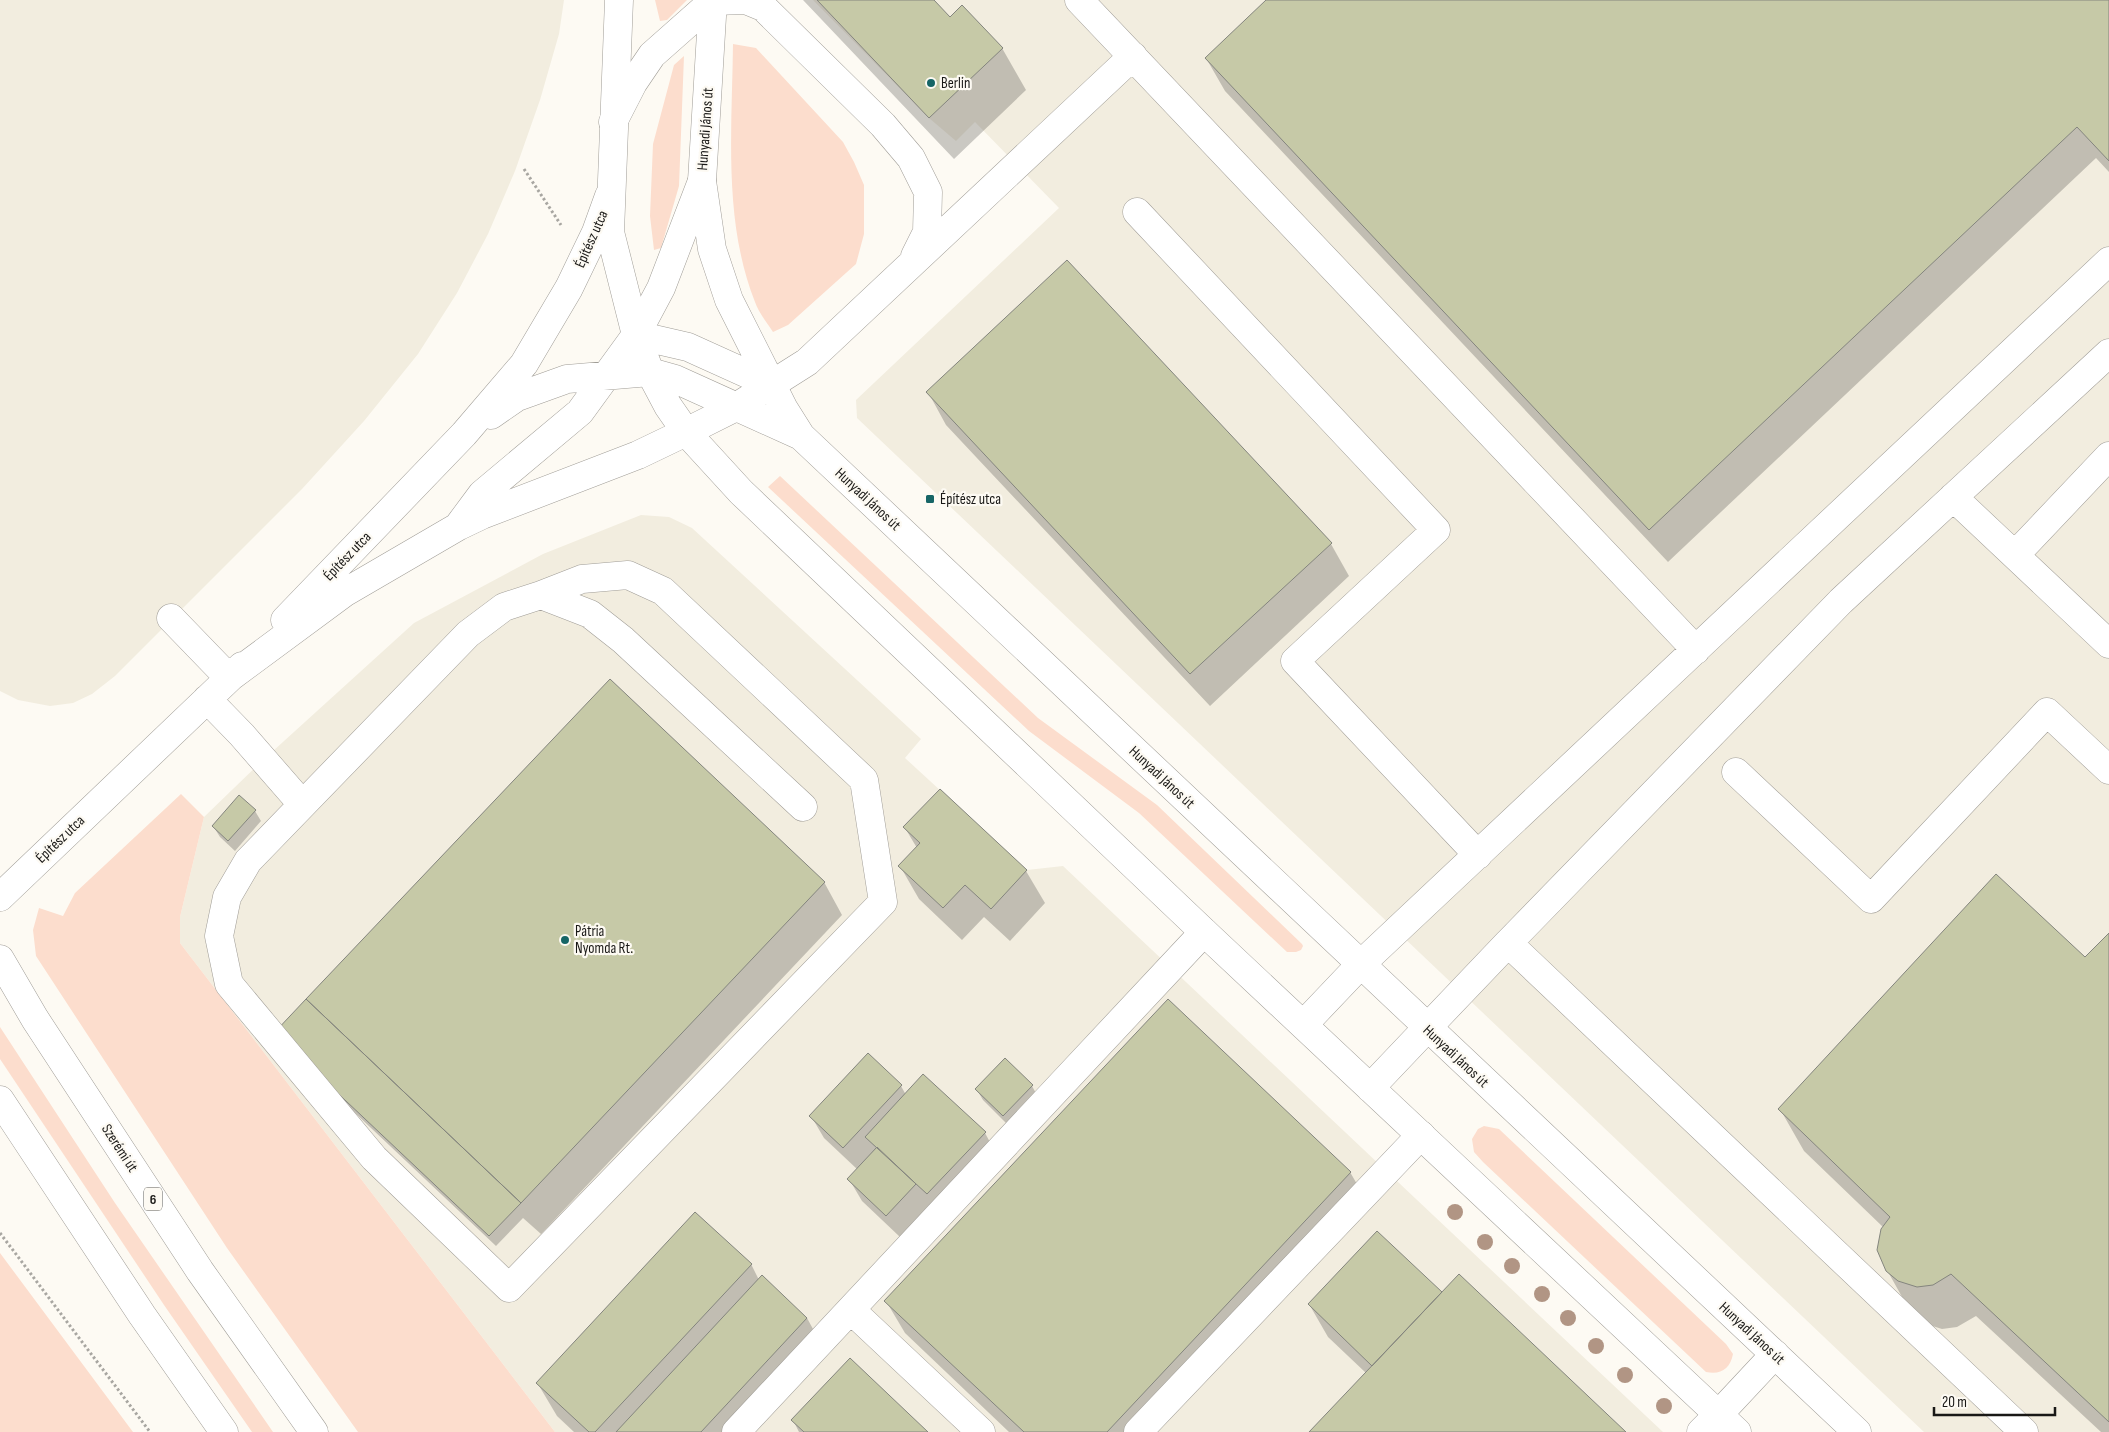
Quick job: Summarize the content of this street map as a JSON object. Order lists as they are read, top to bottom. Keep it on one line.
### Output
{"streets":{"main road":["Hunyadi János út","Építész utca","Szerémi út","6"]},"crossings":[["Hunyadi János út","Építész utca"]],"places":{"other":["Berlin","Pátria Nyomda Rt."],"transit":["Építész utca"]},"scale_bar":"20 m"}
